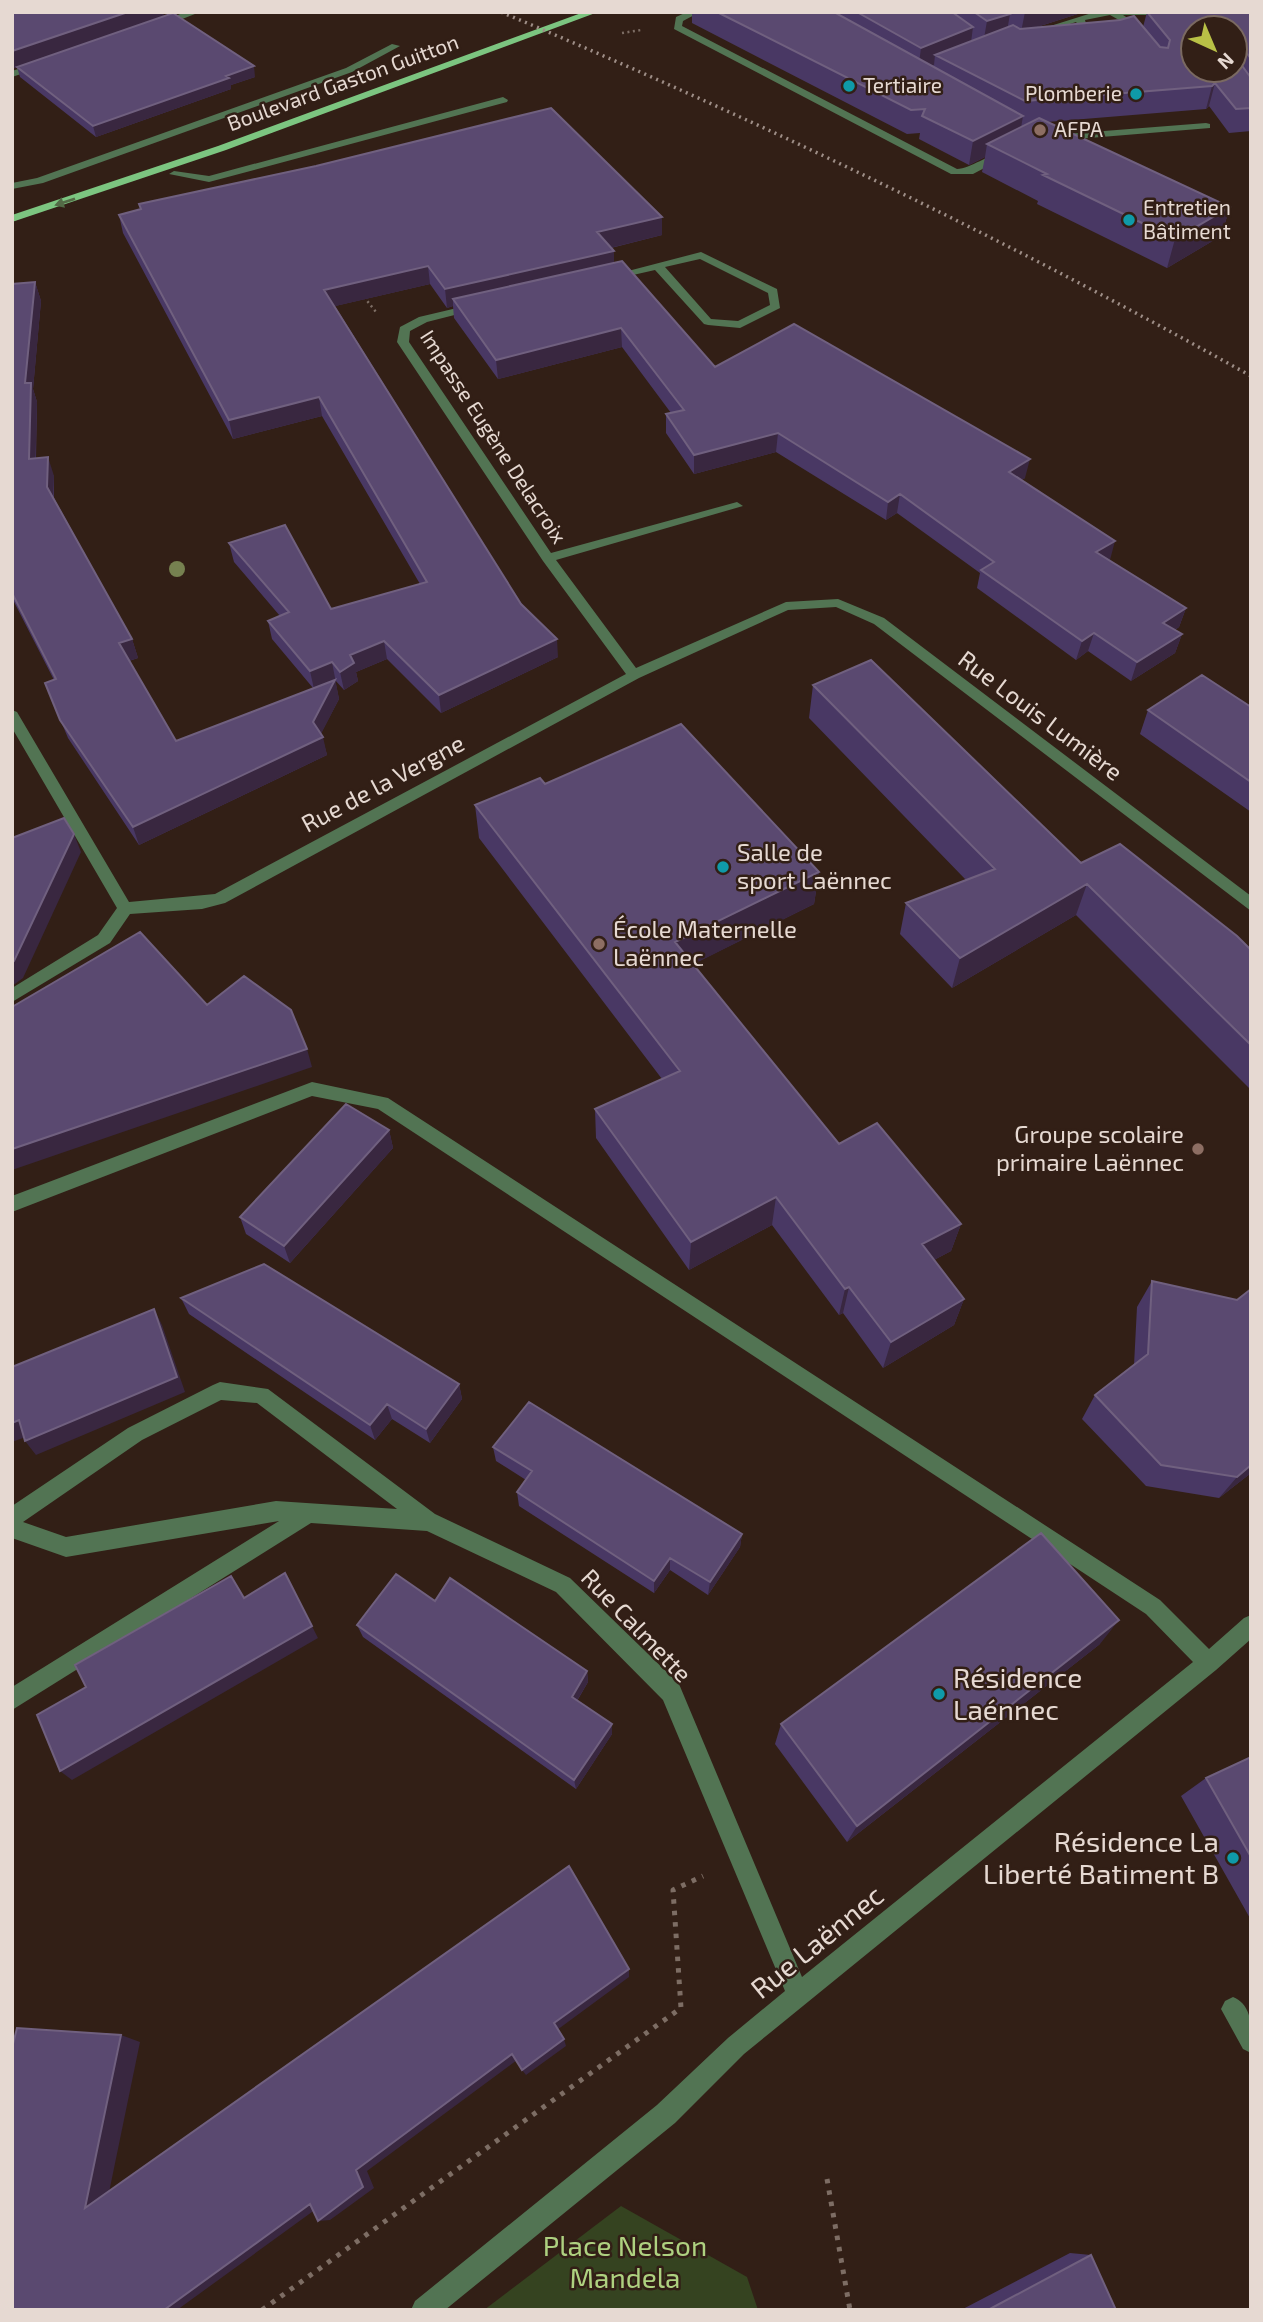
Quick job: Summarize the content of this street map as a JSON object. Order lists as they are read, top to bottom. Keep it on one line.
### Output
{"streets":{"main road":["Boulevard Gaston Guitton"],"street":["Impasse Eugène Delacroix","Rue Louis Lumière","Rue de la Vergne","Rue Calmette","Rue Laënnec"]},"crossings":[["Impasse Eugène Delacroix","Rue de la Vergne"],["Rue Louis Lumière","Rue de la Vergne"],["Rue Calmette","Rue Laënnec"]],"parks":["Place Nelson Mandela"],"places":["Tertiaire","Plomberie","AFPA","Entretien Bâtiment","Salle de sport Laënnec","École Maternelle Laënnec","Groupe scolaire primaire Laënnec","Résidence Laénnec","Résidence La Liberté Batiment B"],"north":"bottom right"}
